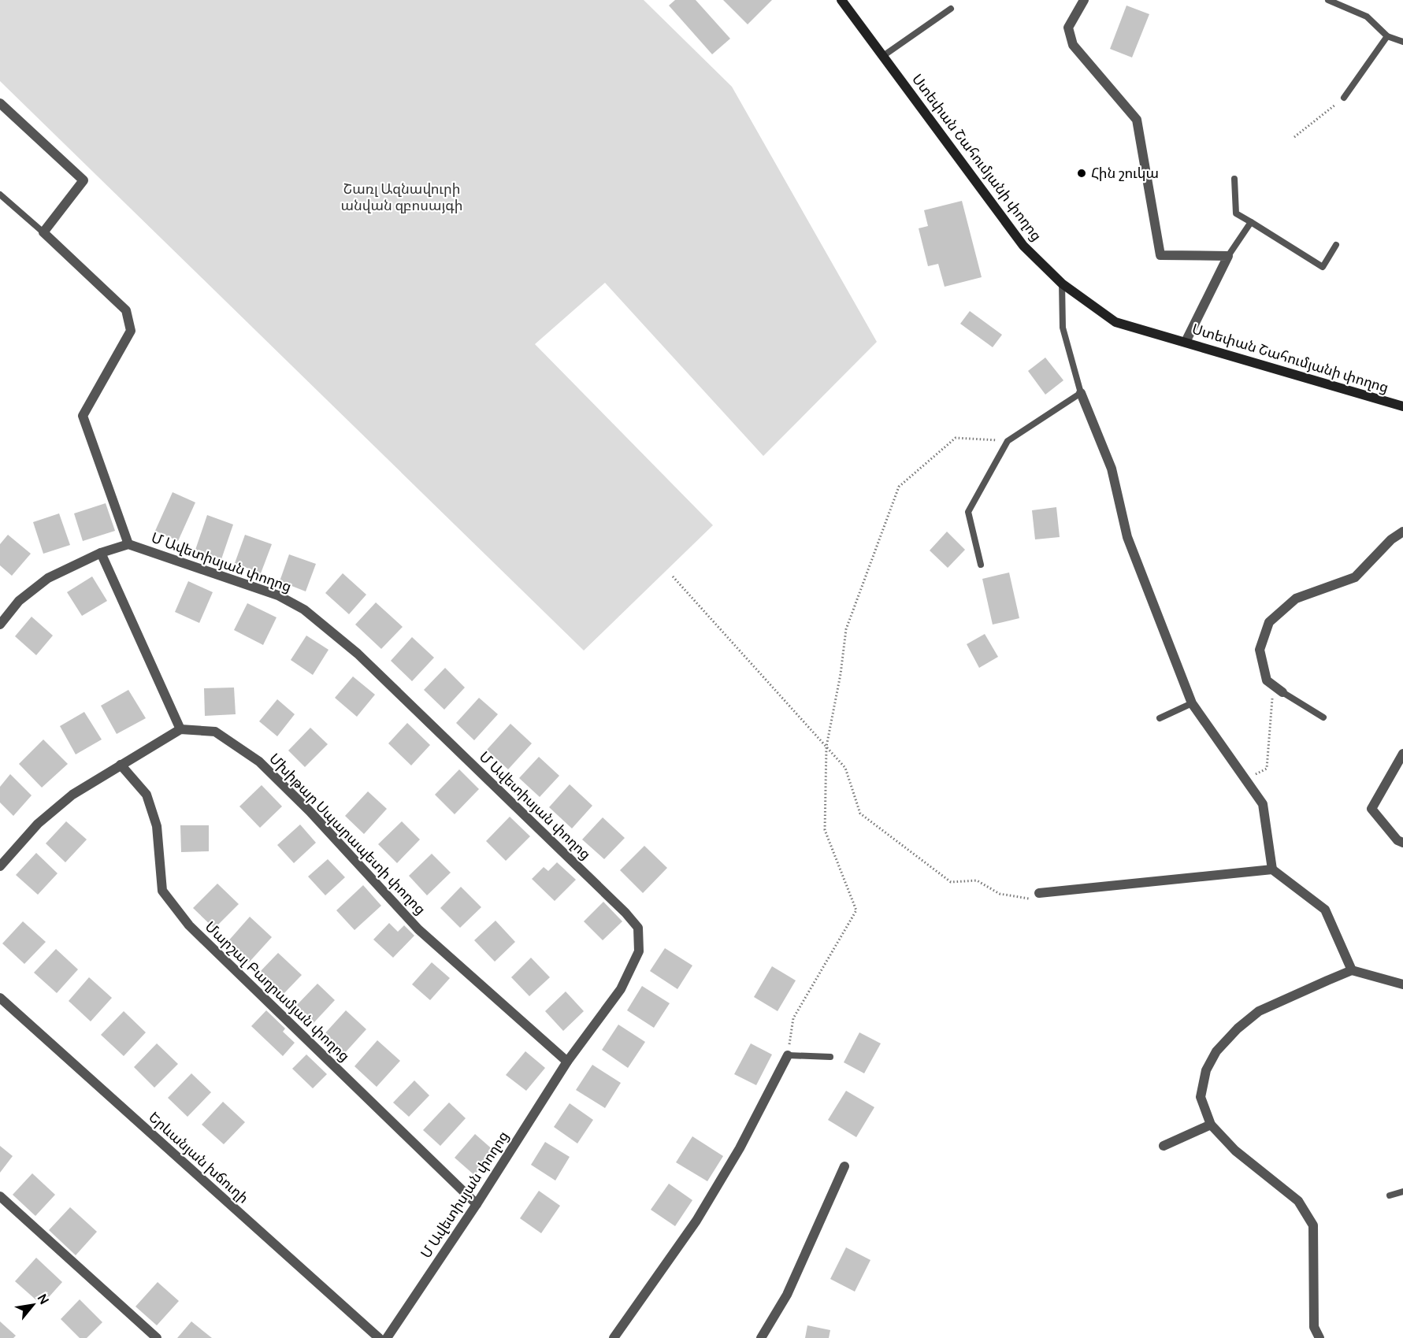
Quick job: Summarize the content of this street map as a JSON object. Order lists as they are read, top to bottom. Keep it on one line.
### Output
{"streets":{"main road":["Ստեփան Շահումյանի փողոց"],"street":["Մ Ավետիսյան փողոց","Մխիթար Սպարապետի փողոց","Մարշալ Բաղրամյան փողոց","Երևանյան խճուղի"]},"crossings":[["Մ Ավետիսյան փողոց","Մխիթար Սպարապետի փողոց"],["Մ Ավետիսյան փողոց","Մարշալ Բաղրամյան փողոց"]],"parks":["Շառլ Ազնավուրի անվան զբոսայգի"],"places":["Հին շուկա"],"north":"top right"}
